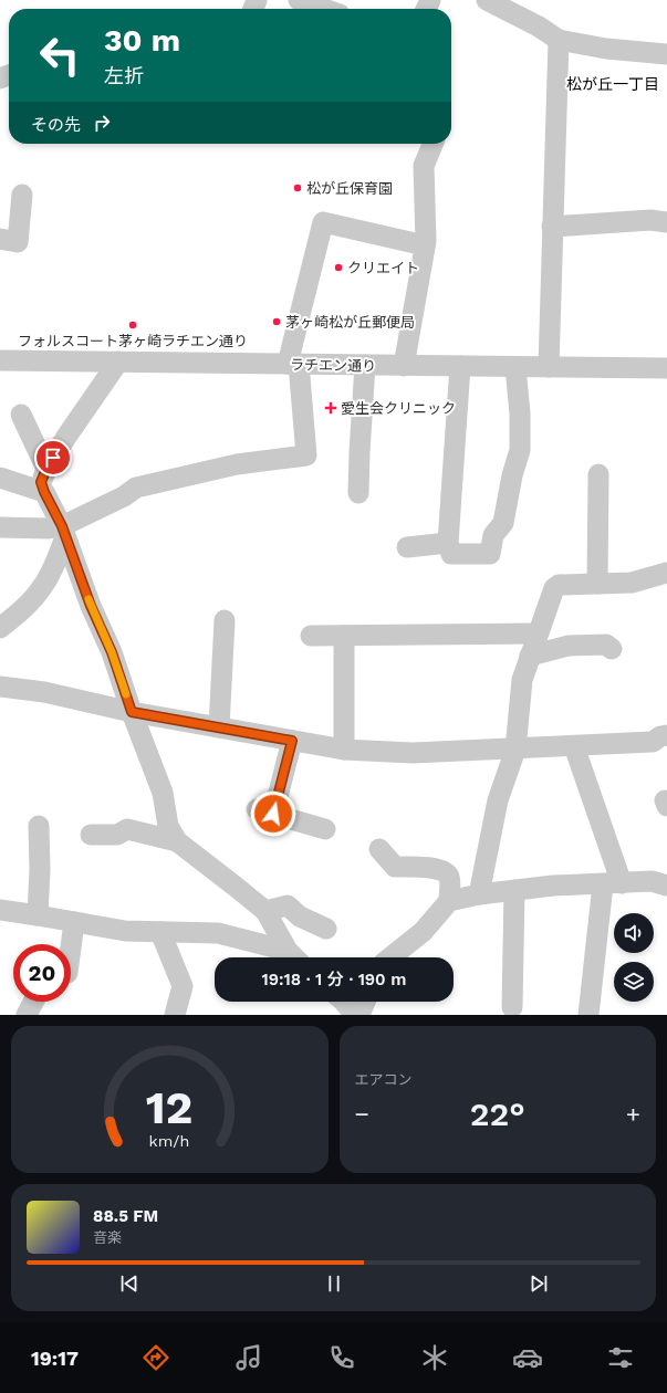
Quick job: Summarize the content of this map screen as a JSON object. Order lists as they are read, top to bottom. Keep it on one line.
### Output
{"streets":{"street":["ラチエン通り"]},"districts":["松が丘一丁目"],"places":{"other":["松が丘保育園","クリエイト","茅ヶ崎松が丘郵便局","フォルスコート茅ヶ崎ラチエン通り"],"health":["愛生会クリニック"]},"page":{"turn":["30 m","左折"],"then":"その先","limit":"20","trip":"19:18 · 1 分 · 190 m","tile":"エアコン","heat":["−","22°","+"],"song":["88.5 FM","音楽"],"tabs":"19:17","gauge":["12","km/h"]}}
